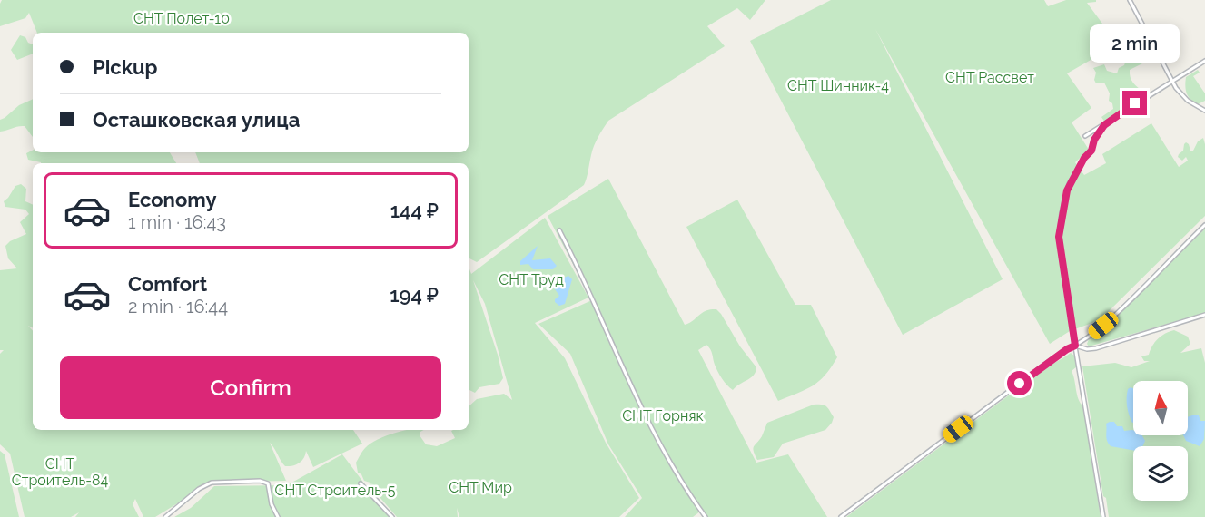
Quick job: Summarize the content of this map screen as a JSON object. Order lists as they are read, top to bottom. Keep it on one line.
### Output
{"parks":["СНТ Полет-10","СНТ Рассвет","СНТ Шинник-4","СНТ Труд","СНТ Горняк","СНТ Строитель-84","СНТ Мир","СНТ Строитель-5"],"north":"top","page":{"bubble":"2 min","banner":["Pickup","Осташковская улица"],"list":[{"name":"Economy","note":"1 min · 16:43","value":"144 ₽"},{"name":"Comfort","note":"2 min · 16:44","value":"194 ₽"}],"buttons":"Confirm"}}
